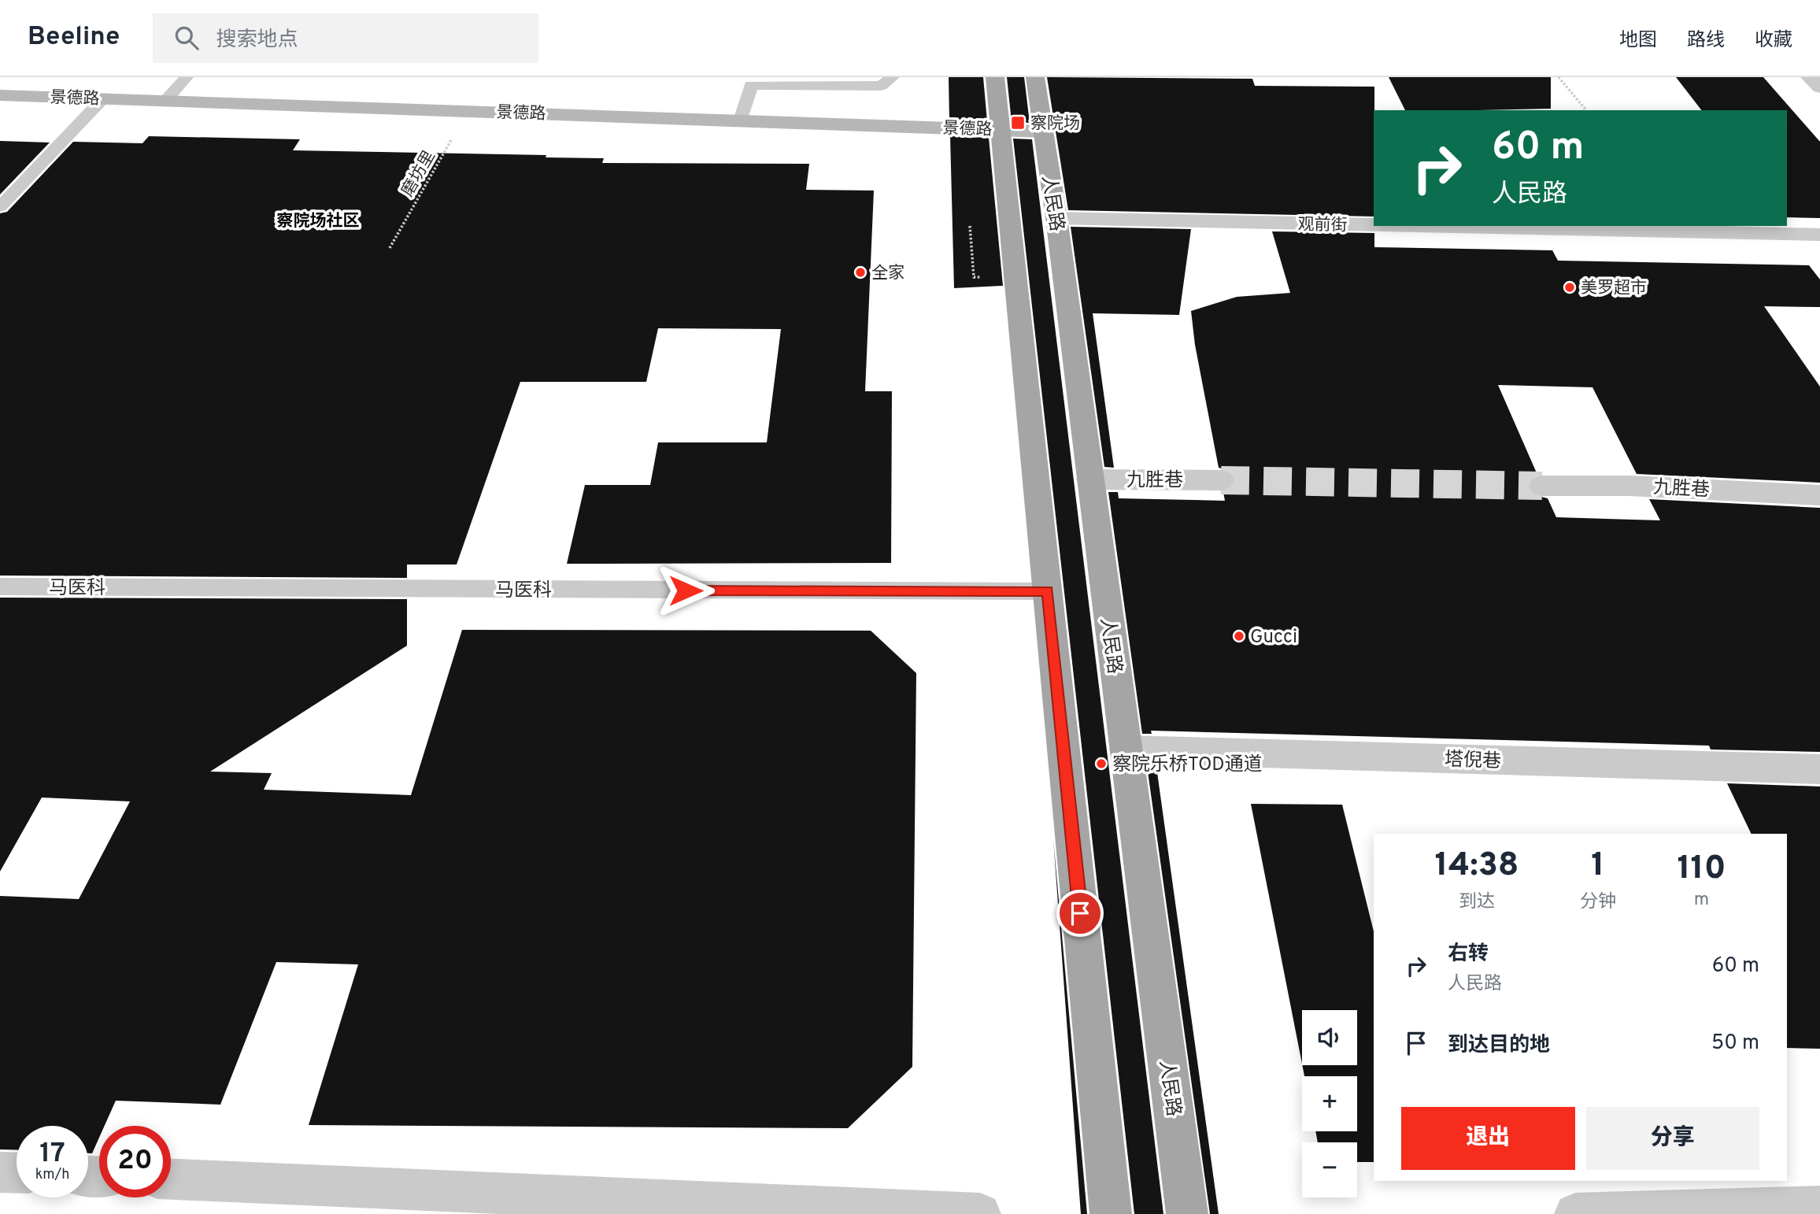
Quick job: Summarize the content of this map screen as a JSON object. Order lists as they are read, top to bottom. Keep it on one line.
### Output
{"streets":{"main road":["景德路","人民路"],"street":["观前街","九胜巷","塔倪巷"],"lane":["马医科"],"path":["磨坊里"]},"crossings":[["景德路","磨坊里"],["景德路","人民路"],["人民路","观前街"],["人民路","九胜巷"],["人民路","塔倪巷"]],"districts":["察院场社区"],"places":{"transit":["察院场"],"other":["全家","美罗超市","Gucci","察院乐桥TOD通道"]},"page":{"header":"Beeline","search":"搜索地点","nav":["地图","路线","收藏"],"turn":["60 m","人民路"],"eta":["14:38","到达","1","分钟","110","m"],"list":[{"name":"右转","note":"人民路","value":"60 m"},{"name":"到达目的地","value":"50 m"}],"map_buttons":["+","−"],"buttons":["退出","分享"],"speed":"17 km/h","limit":"20"}}
